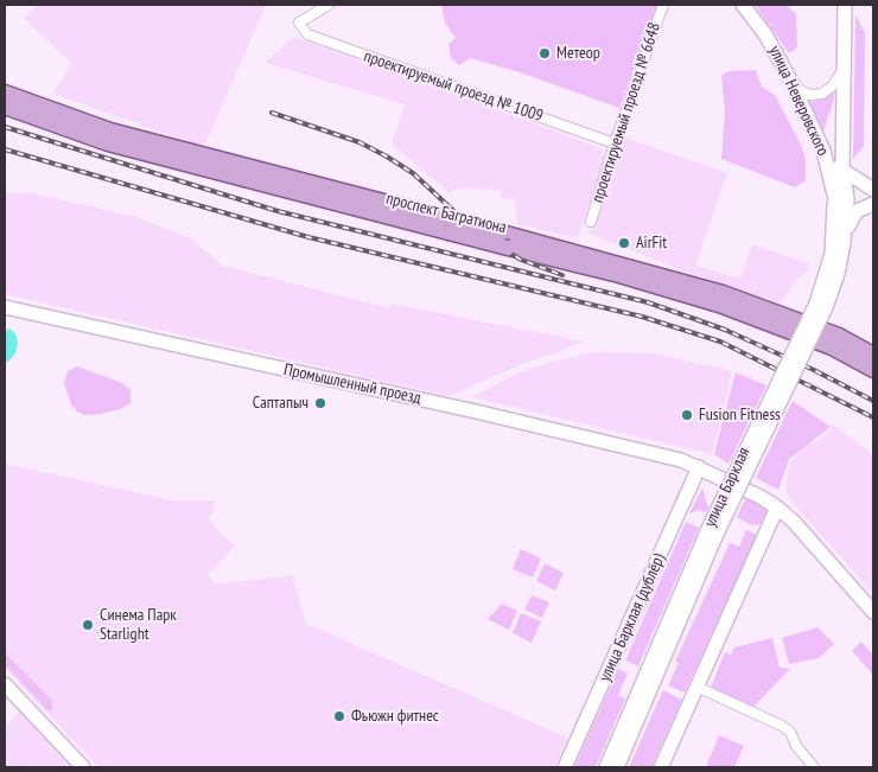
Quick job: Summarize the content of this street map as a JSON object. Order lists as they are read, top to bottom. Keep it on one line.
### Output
{"streets":{"main road":["проспект Багратиона"],"street":["проектируемый проезд № 1009","улица Неверовского","проектируемый проезд № 6648","Промышленный проезд","улица Барклая","улица Барклая (дублёр)"]},"crossings":[["проектируемый проезд № 1009","проектируемый проезд № 6648"],["улица Неверовского","улица Барклая"],["Промышленный проезд","улица Барклая (дублёр)"]],"places":["Метеор","AirFit","Саптапыч","Fusion Fitness","Синема Парк Starlight","Фьюжн фитнес"]}
